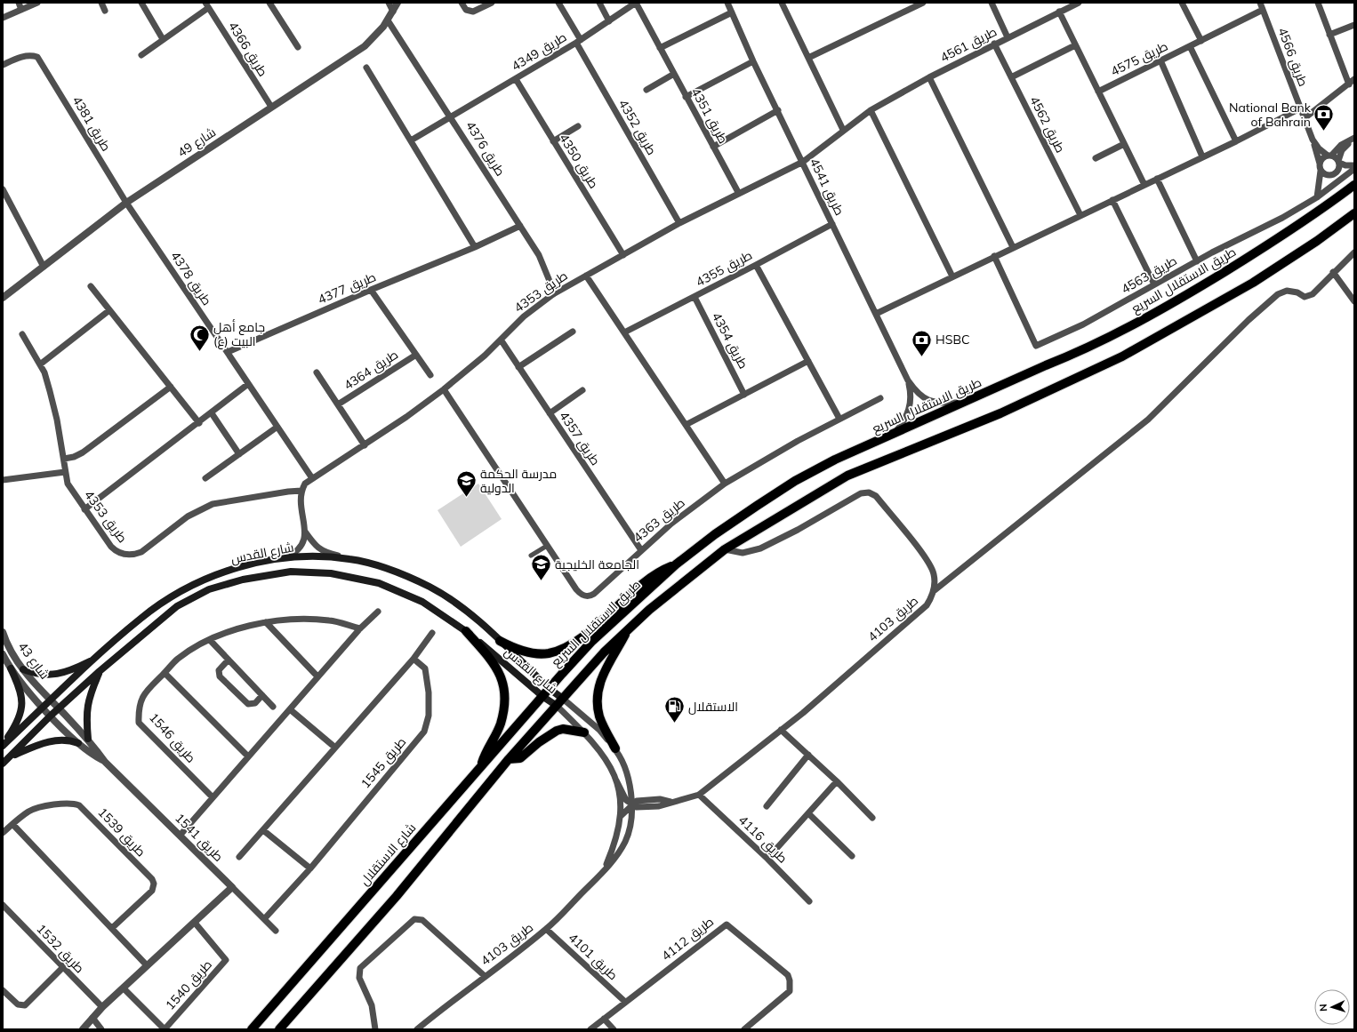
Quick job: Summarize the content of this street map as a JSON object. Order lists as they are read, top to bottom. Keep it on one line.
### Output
{"streets":{"main road":["طريق الاستقلال السريع","شارع القدس","شارع الاستقلال"],"street":["طريق 4561","طريق 4366","طريق 4349","طريق 4566","طريق 4575","طريق 4351","طريق 4381","طريق 4562","طريق 4352","شارع 49","طريق 4376","طريق 4350","طريق 4541","طريق 4355","طريق 4563","طريق 4378","طريق 4377","طريق 4353","طريق 4354","طريق 4364","طريق 4357","طريق 4363","طريق 4103","شارع 43","طريق 1546","طريق 1545","طريق 1539","طريق 1541","طريق 4116","طريق 4112","طريق 1532","طريق 4101","طريق 1540"]},"crossings":[["طريق 4561","طريق 4562"],["طريق 4561","طريق 4541"],["طريق 4561","طريق 4353"],["طريق 4366","شارع 49"],["طريق 4349","طريق 4351"],["طريق 4349","طريق 4352"],["طريق 4349","طريق 4376"],["طريق 4349","طريق 4350"],["طريق 4566","طريق 4575"],["طريق 4351","طريق 4353"],["طريق 4381","شارع 49"],["طريق 4381","طريق 4378"],["طريق 4352","طريق 4353"],["شارع 49","طريق 4376"],["شارع 49","طريق 4378"],["طريق 4376","طريق 4377"],["طريق 4376","طريق 4353"],["طريق 4350","طريق 4353"],["طريق 4541","طريق 4355"],["طريق 4541","طريق 4353"],["طريق 4355","طريق 4354"],["طريق 4378","طريق 4377"],["طريق 4378","طريق 4353"],["طريق الاستقلال السريع","شارع القدس"],["طريق الاستقلال السريع","طريق 4103"],["طريق الاستقلال السريع","شارع الاستقلال"],["طريق 4377","طريق 4364"],["طريق 4353","طريق 4364"],["طريق 4353","طريق 4357"],["طريق 4353","طريق 4363"],["طريق 4357","طريق 4363"],["شارع القدس","طريق 4103"],["شارع القدس","شارع 43"],["شارع القدس","طريق 1541"],["شارع القدس","شارع الاستقلال"],["طريق 4103","طريق 4116"],["طريق 4103","طريق 4101"],["شارع 43","طريق 1541"],["طريق 1545","طريق 1541"],["طريق 4112","طريق 4101"]],"places":{"bank":["National Bank of Bahrain","HSBC"],"mosque":["جامع أهل البيت (ع)"],"school or university":["مدرسة الحكمة الدولية","الجامعة الخليجية"],"fuel station":["الاستقلال"]},"north":"left"}
